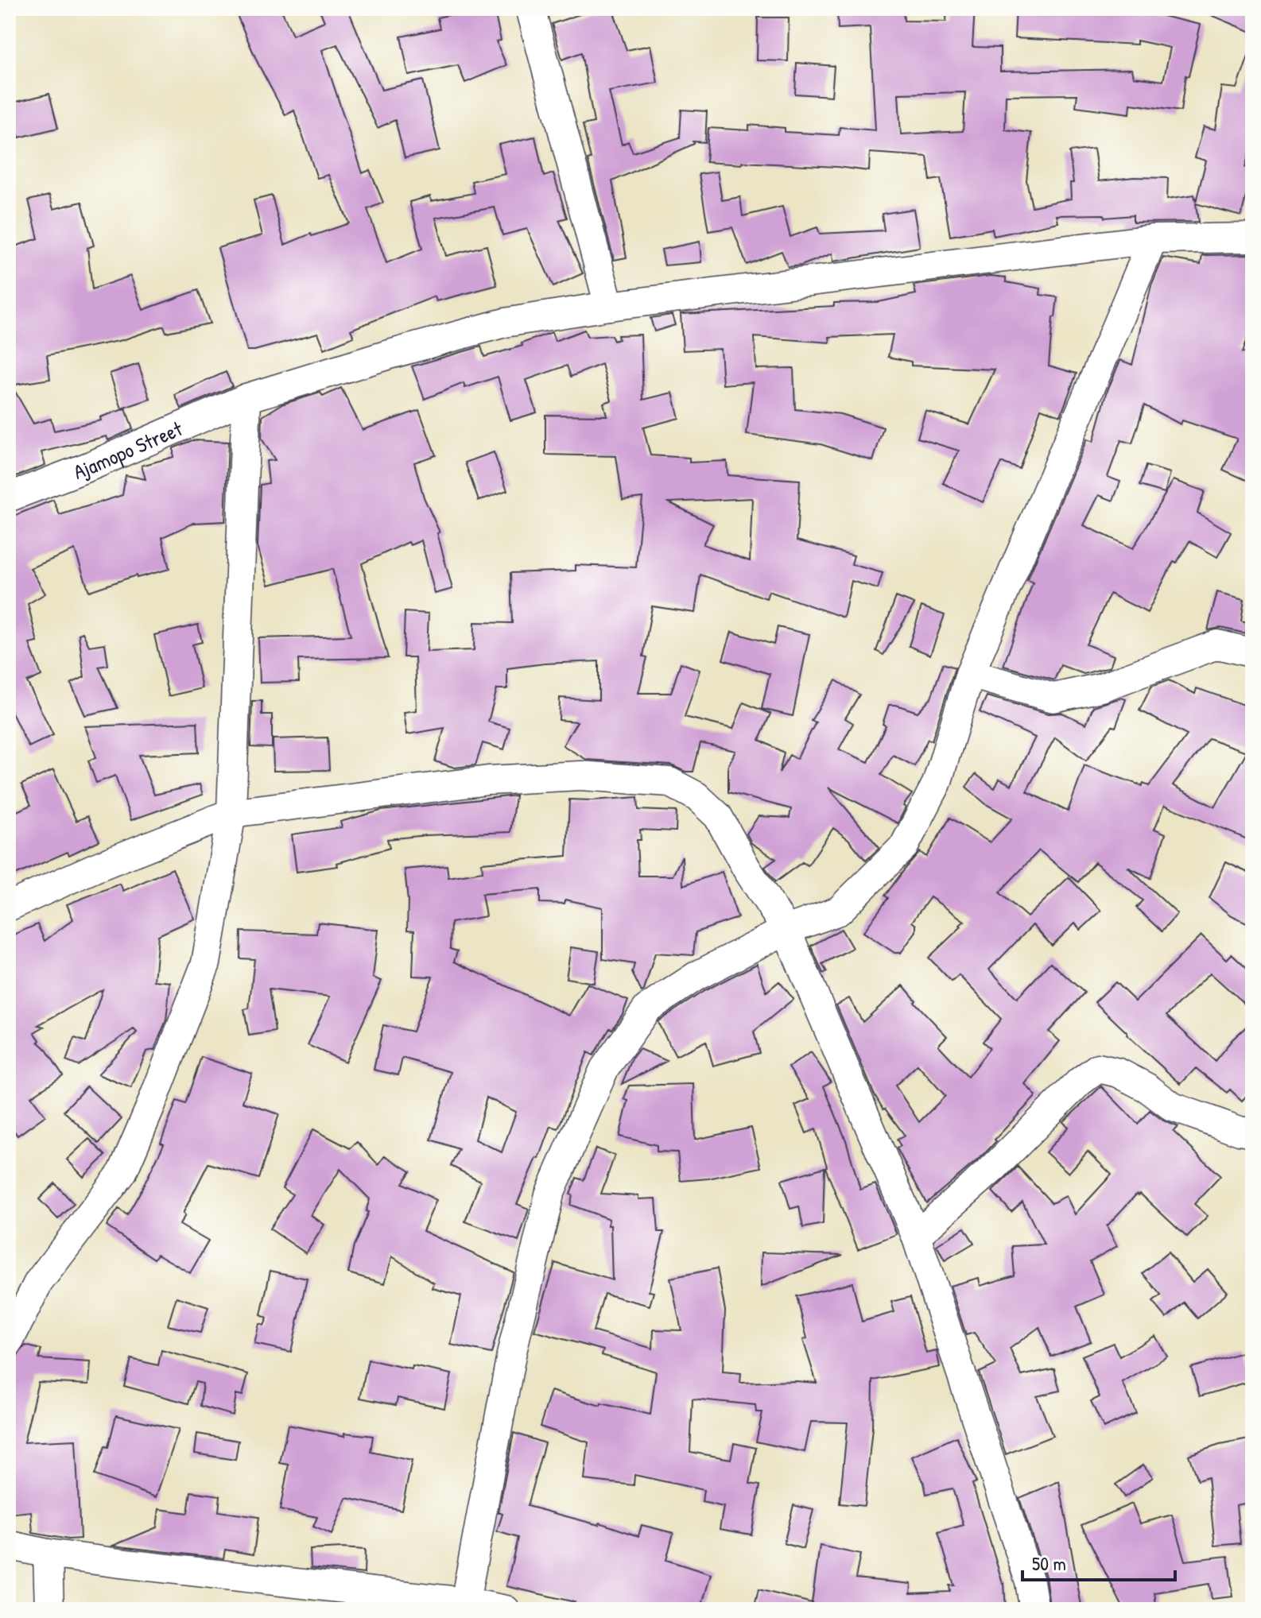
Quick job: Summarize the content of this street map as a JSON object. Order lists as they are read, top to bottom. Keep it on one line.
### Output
{"streets":{"street":["Ajamopo Street"]},"scale_bar":"50 m"}
